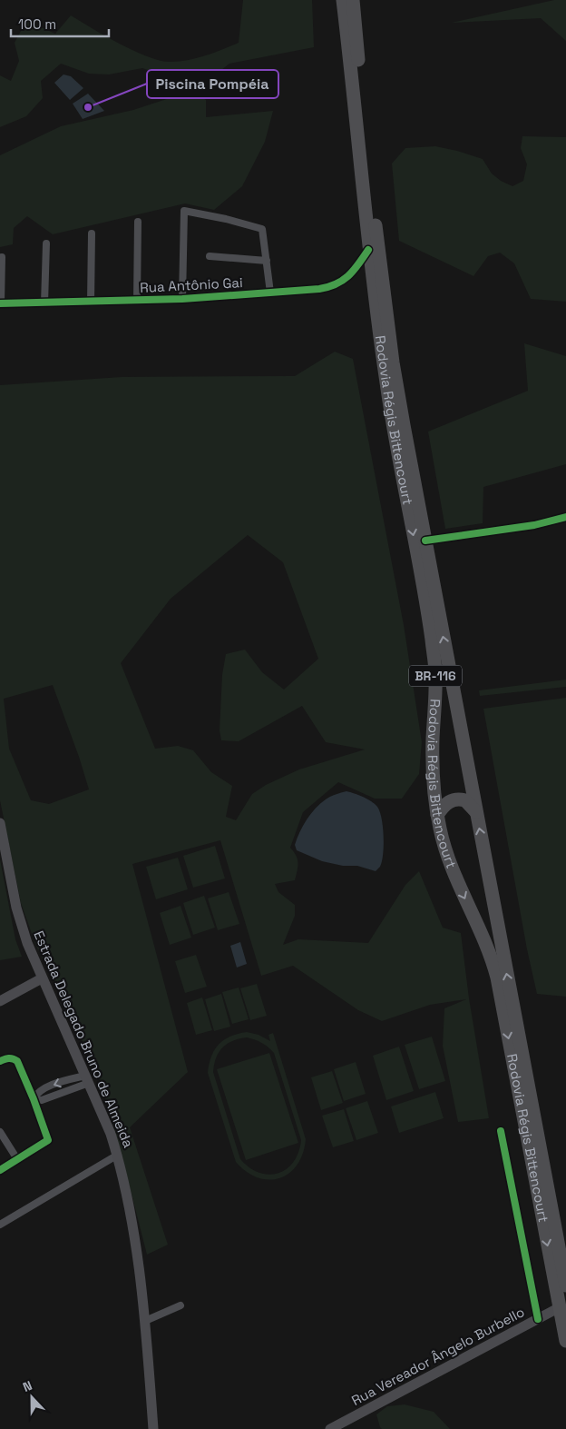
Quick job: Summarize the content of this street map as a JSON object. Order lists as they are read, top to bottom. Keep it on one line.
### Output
{"streets":{"highway":["Rodovia Régis Bittencourt","BR-116"],"main road":["Estrada Delegado Bruno de Almeida","Rua Vereador Ângelo Burbello"],"street":["Rua Antônio Gai"]},"crossings":[["Rua Antônio Gai","Rodovia Régis Bittencourt"],["Rodovia Régis Bittencourt","Rua Vereador Ângelo Burbello"]],"places":["Piscina Pompéia"],"scale_bar":"100 m","north":"top"}
